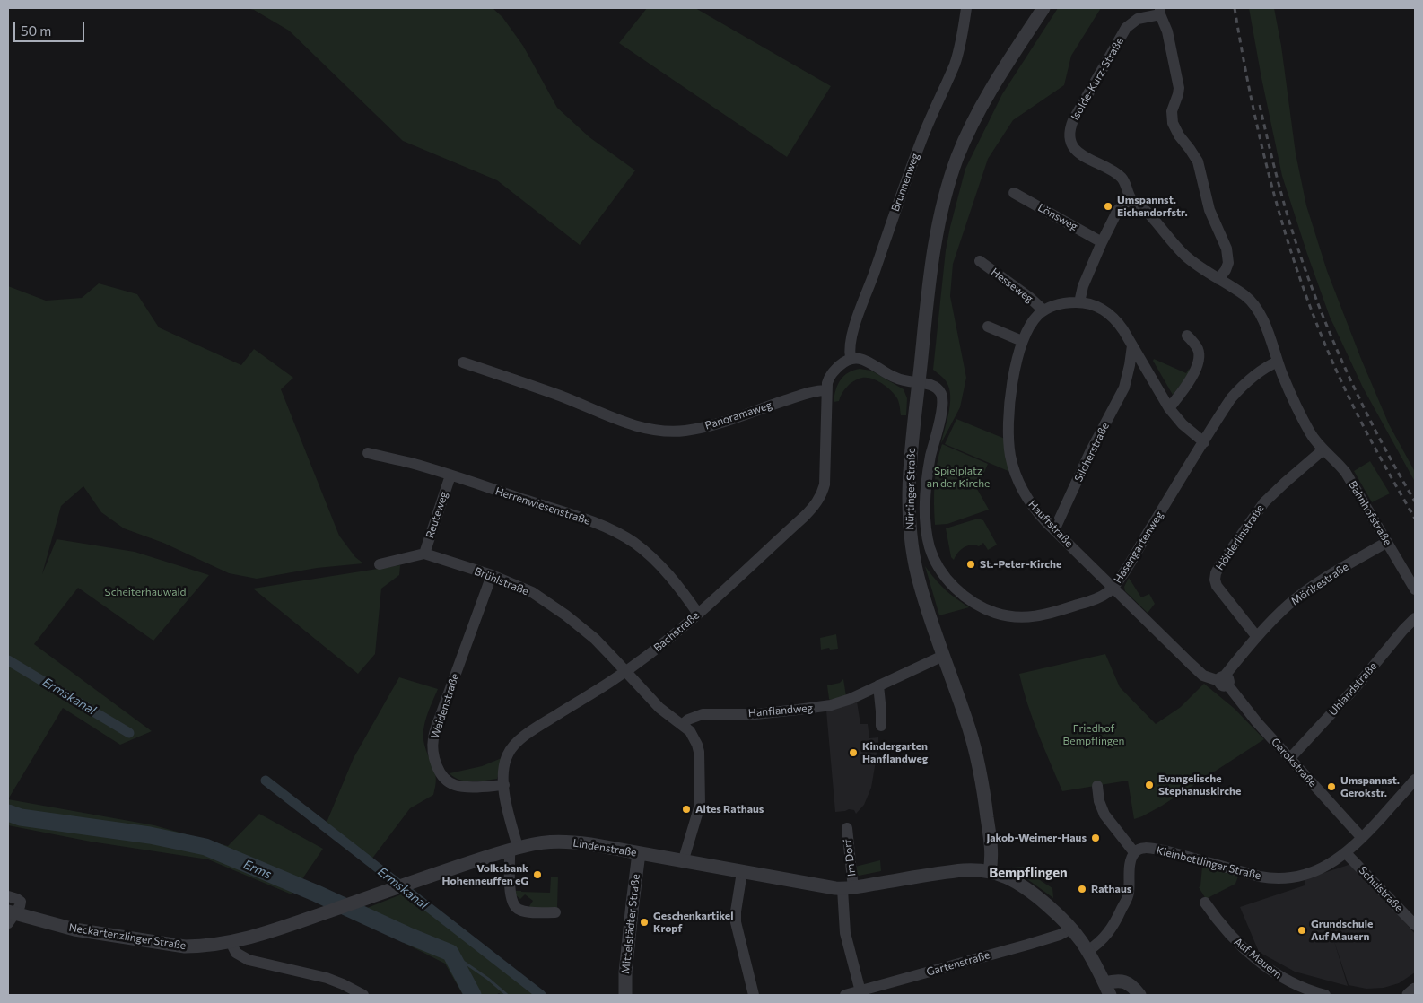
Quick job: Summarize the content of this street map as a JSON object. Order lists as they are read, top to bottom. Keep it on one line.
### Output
{"streets":{"street":["Isolde-Kurz-Straße","Brunnenweg","Lönsweg","Hesseweg","Panoramaweg","Silcherstraße","Nürtinger Straße","Herrenwiesenstraße","Bahnhofstraße","Reuteweg","Hauffstraße","Hölderlinstraße","Hasengartenweg","Brühlstraße","Mörikestraße","Bachstraße","Uhlandstraße","Weidenstraße","Hanflandweg","Gerokstraße","Lindenstraße","Im Dorf","Kleinbettlinger Straße","Schulstraße","Mittelstädter Straße","Neckartenzlinger Straße","Auf Mauern","Gartenstraße"]},"crossings":[["Isolde-Kurz-Straße","Bahnhofstraße"],["Isolde-Kurz-Straße","Hölderlinstraße"],["Isolde-Kurz-Straße","Hasengartenweg"],["Hesseweg","Hauffstraße"],["Panoramaweg","Bachstraße"],["Silcherstraße","Hauffstraße"],["Nürtinger Straße","Hasengartenweg"],["Nürtinger Straße","Hanflandweg"],["Nürtinger Straße","Lindenstraße"],["Herrenwiesenstraße","Reuteweg"],["Herrenwiesenstraße","Bachstraße"],["Bahnhofstraße","Hölderlinstraße"],["Bahnhofstraße","Mörikestraße"],["Reuteweg","Brühlstraße"],["Hauffstraße","Hasengartenweg"],["Hauffstraße","Gerokstraße"],["Hölderlinstraße","Mörikestraße"],["Hasengartenweg","Gerokstraße"],["Brühlstraße","Bachstraße"],["Brühlstraße","Weidenstraße"],["Brühlstraße","Hanflandweg"],["Brühlstraße","Lindenstraße"],["Mörikestraße","Gerokstraße"],["Bachstraße","Weidenstraße"],["Bachstraße","Lindenstraße"],["Uhlandstraße","Gerokstraße"],["Gerokstraße","Kleinbettlinger Straße"],["Lindenstraße","Im Dorf"],["Lindenstraße","Mittelstädter Straße"],["Lindenstraße","Neckartenzlinger Straße"],["Im Dorf","Gartenstraße"],["Kleinbettlinger Straße","Schulstraße"]],"districts":["Bempflingen"],"water":["Ermskanal","Erms"],"parks":["Spielplatz an der Kirche","Scheiterhauwald","Friedhof Bempflingen"],"places":["Umspannst. Eichendorfstr.","St.-Peter-Kirche","Kindergarten Hanflandweg","Evangelische Stephanuskirche","Umspannst. Gerokstr.","Altes Rathaus","Jakob-Weimer-Haus","Volksbank Hohenneuffen eG","Rathaus","Geschenkartikel Kropf","Grundschule Auf Mauern"],"scale_bar":"50 m"}
